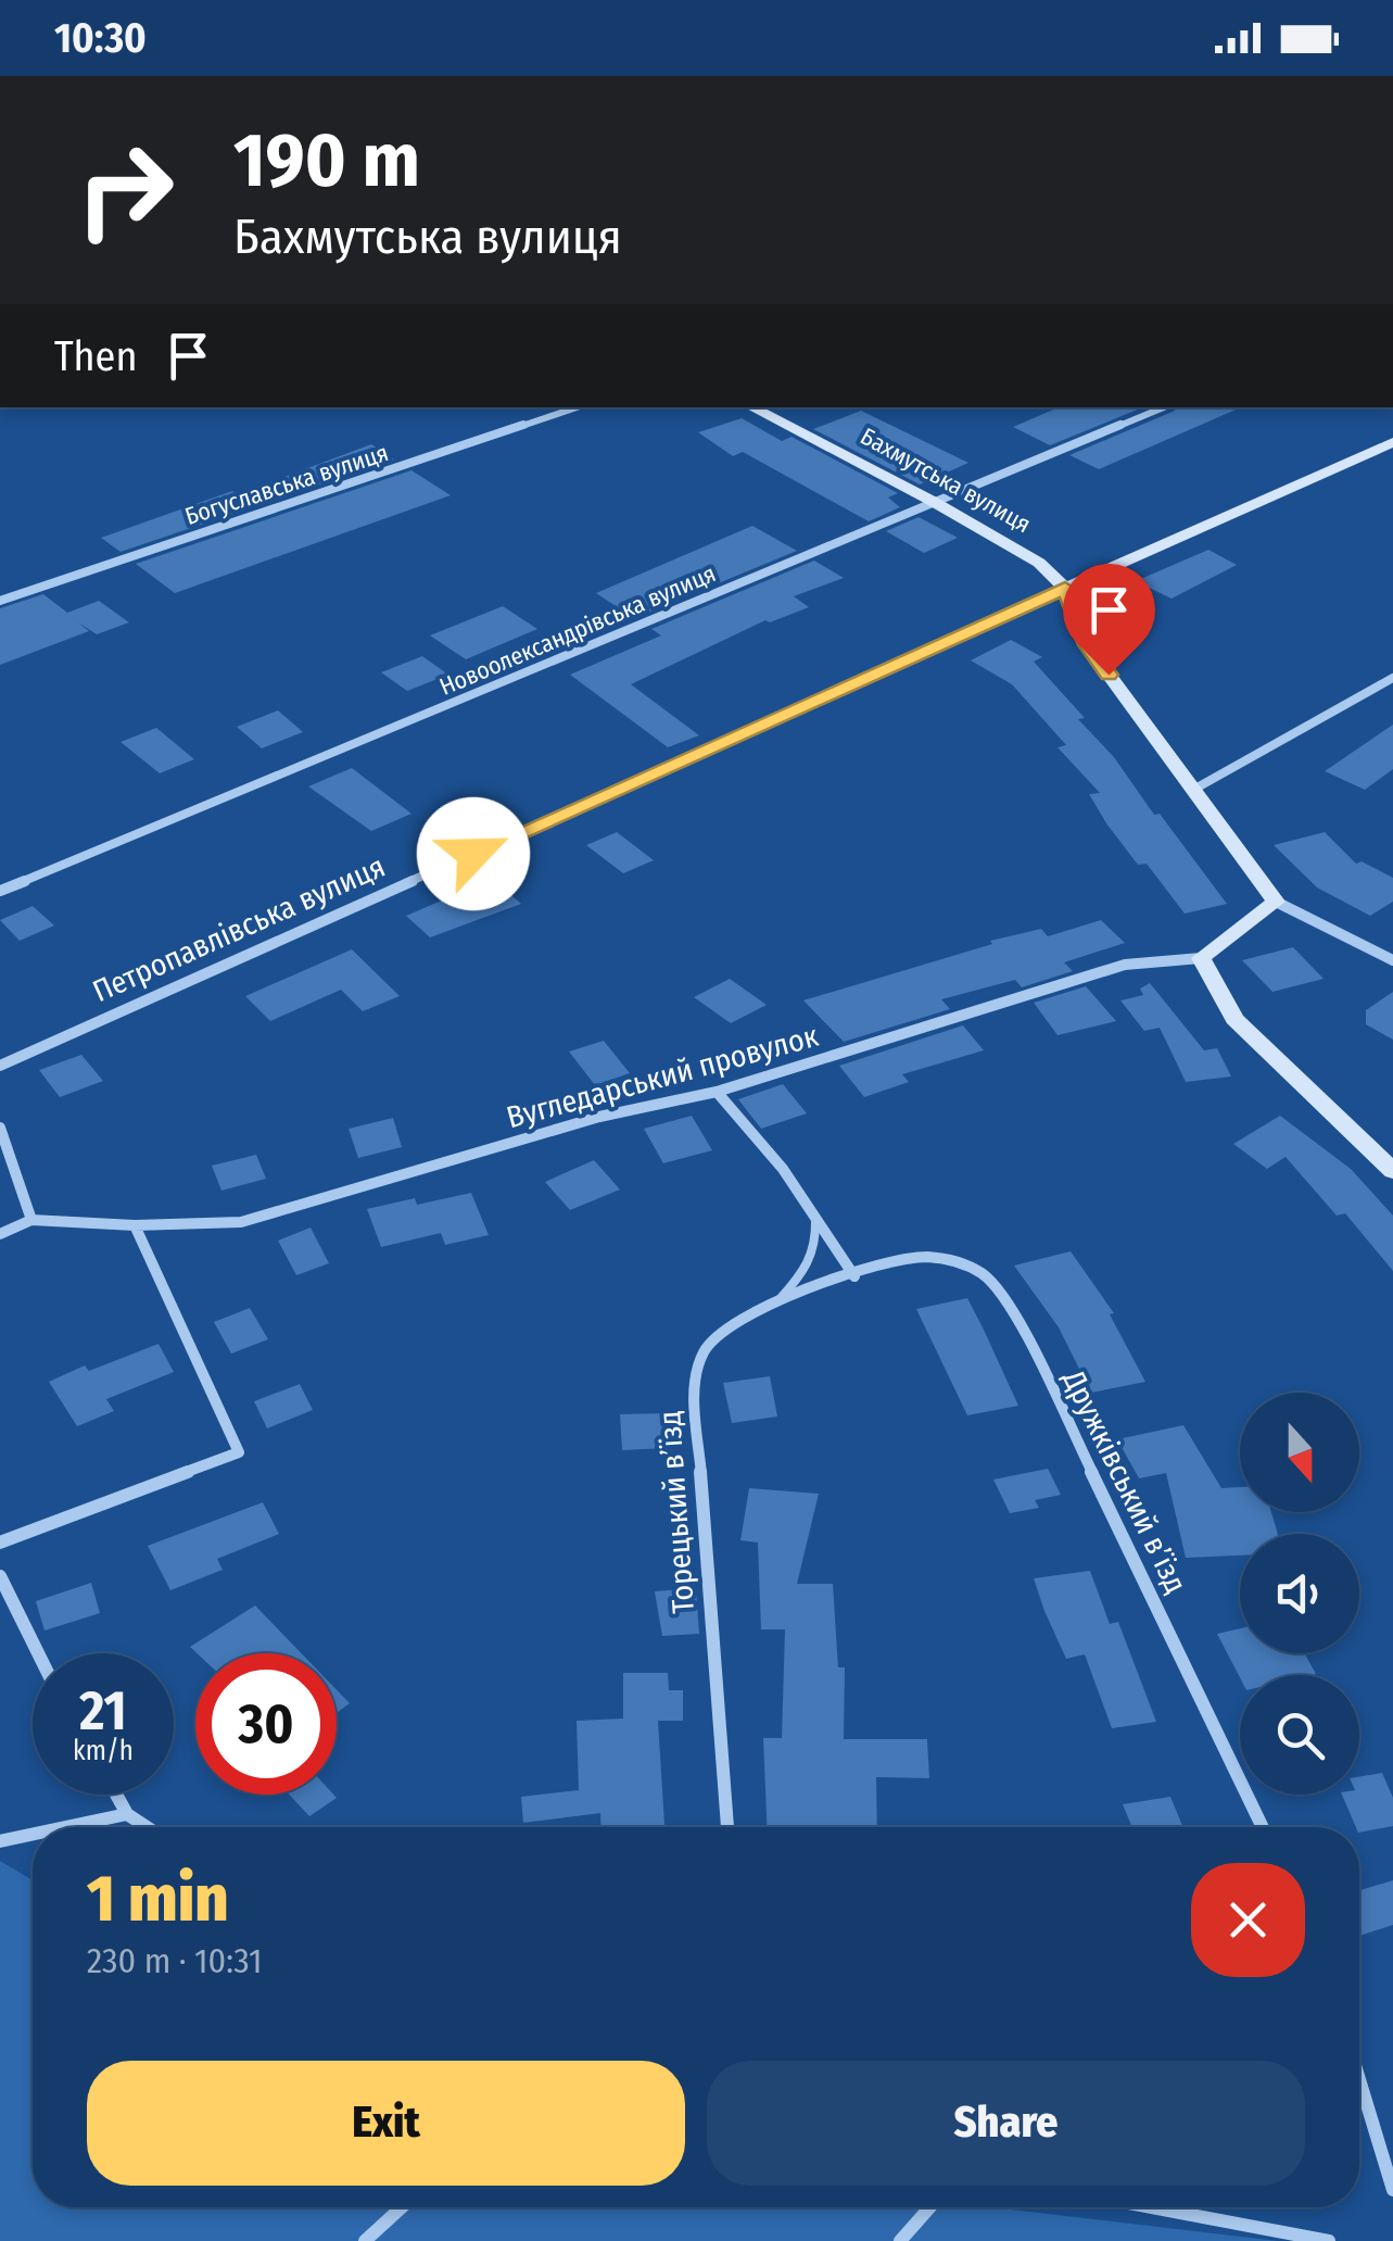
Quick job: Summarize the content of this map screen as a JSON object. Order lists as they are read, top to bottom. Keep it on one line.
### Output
{"streets":{"street":["Бахмутська вулиця","Богуславська вулиця","Новоолександрівська вулиця","Петропавлівська вулиця","Вугледарський провулок","Дружківський в’їзд","Торецький в’їзд"]},"crossings":[["Бахмутська вулиця","Новоолександрівська вулиця"],["Бахмутська вулиця","Петропавлівська вулиця"],["Дружківський в’їзд","Торецький в’їзд"]],"north":"bottom","page":{"status":"10:30","turn":["190 m","Бахмутська вулиця"],"then":"Then","speed":"21 km/h","limit":"30","heading":["1 min","230 m · 10:31"],"buttons":["Exit","Share"]}}
